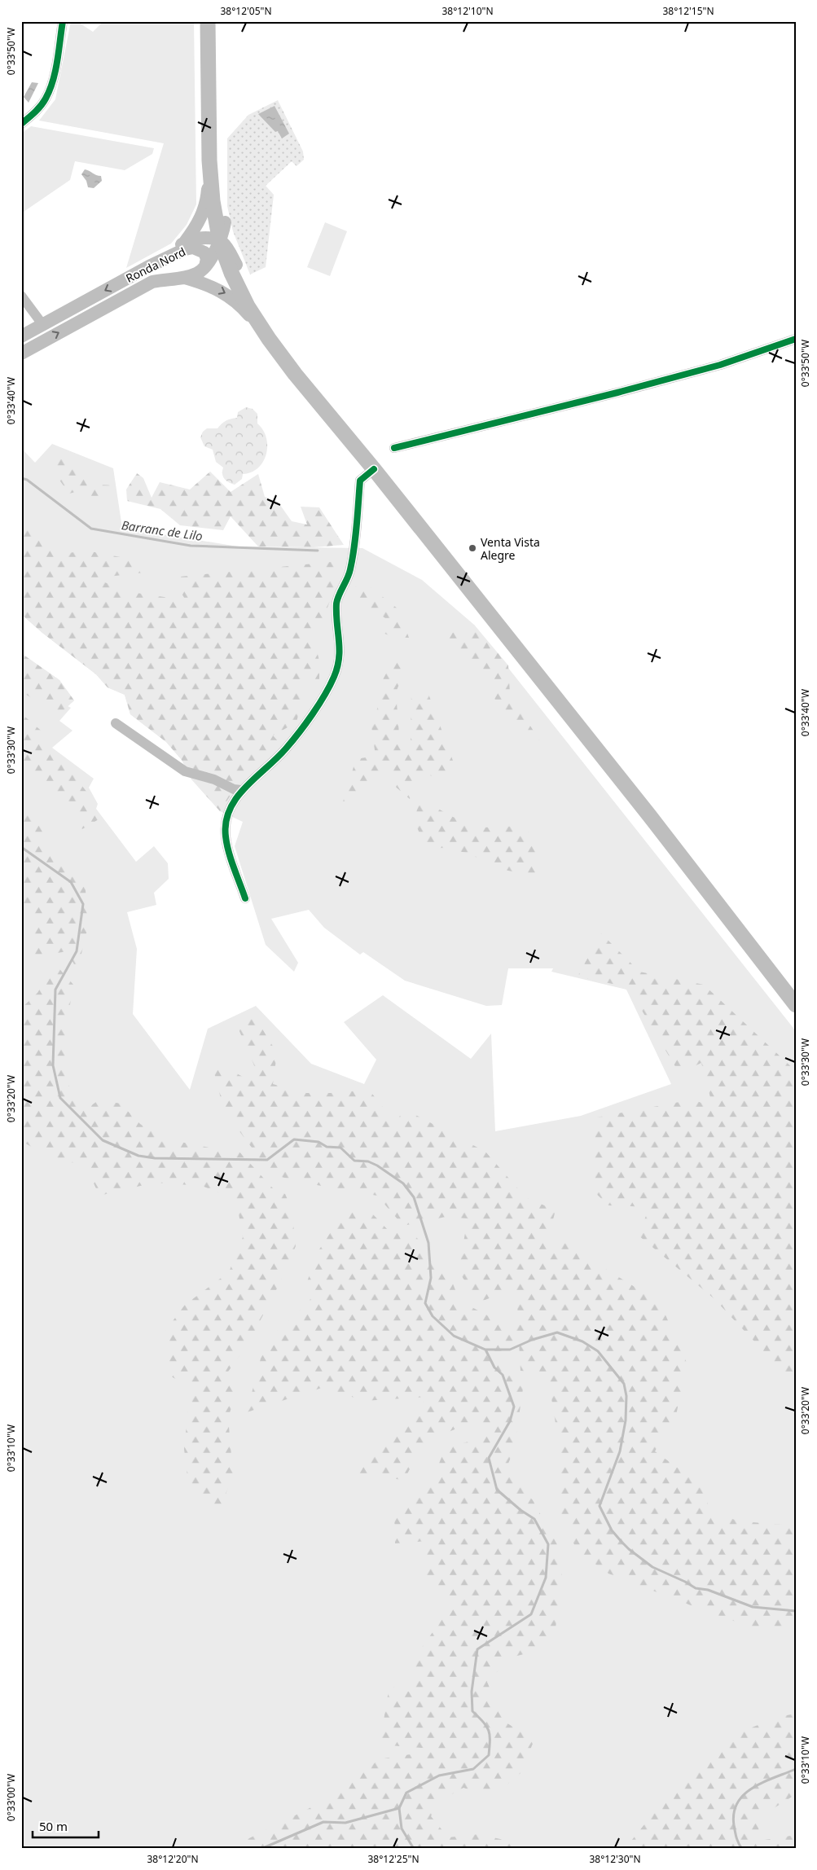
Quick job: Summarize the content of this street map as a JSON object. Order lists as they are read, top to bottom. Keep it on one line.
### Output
{"streets":{"main road":["Ronda Nord"]},"water":["Barranc de Lilo"],"places":["Venta Vista Alegre"],"scale_bar":"50 m","coordinates":["38°12'05\"N","38°12'10\"N","38°12'15\"N","0°33'50\"W","0°33'40\"W","0°33'30\"W","0°33'20\"W","0°33'10\"W","0°33'00\"W","38°12'20\"N","38°12'25\"N","38°12'30\"N"]}
